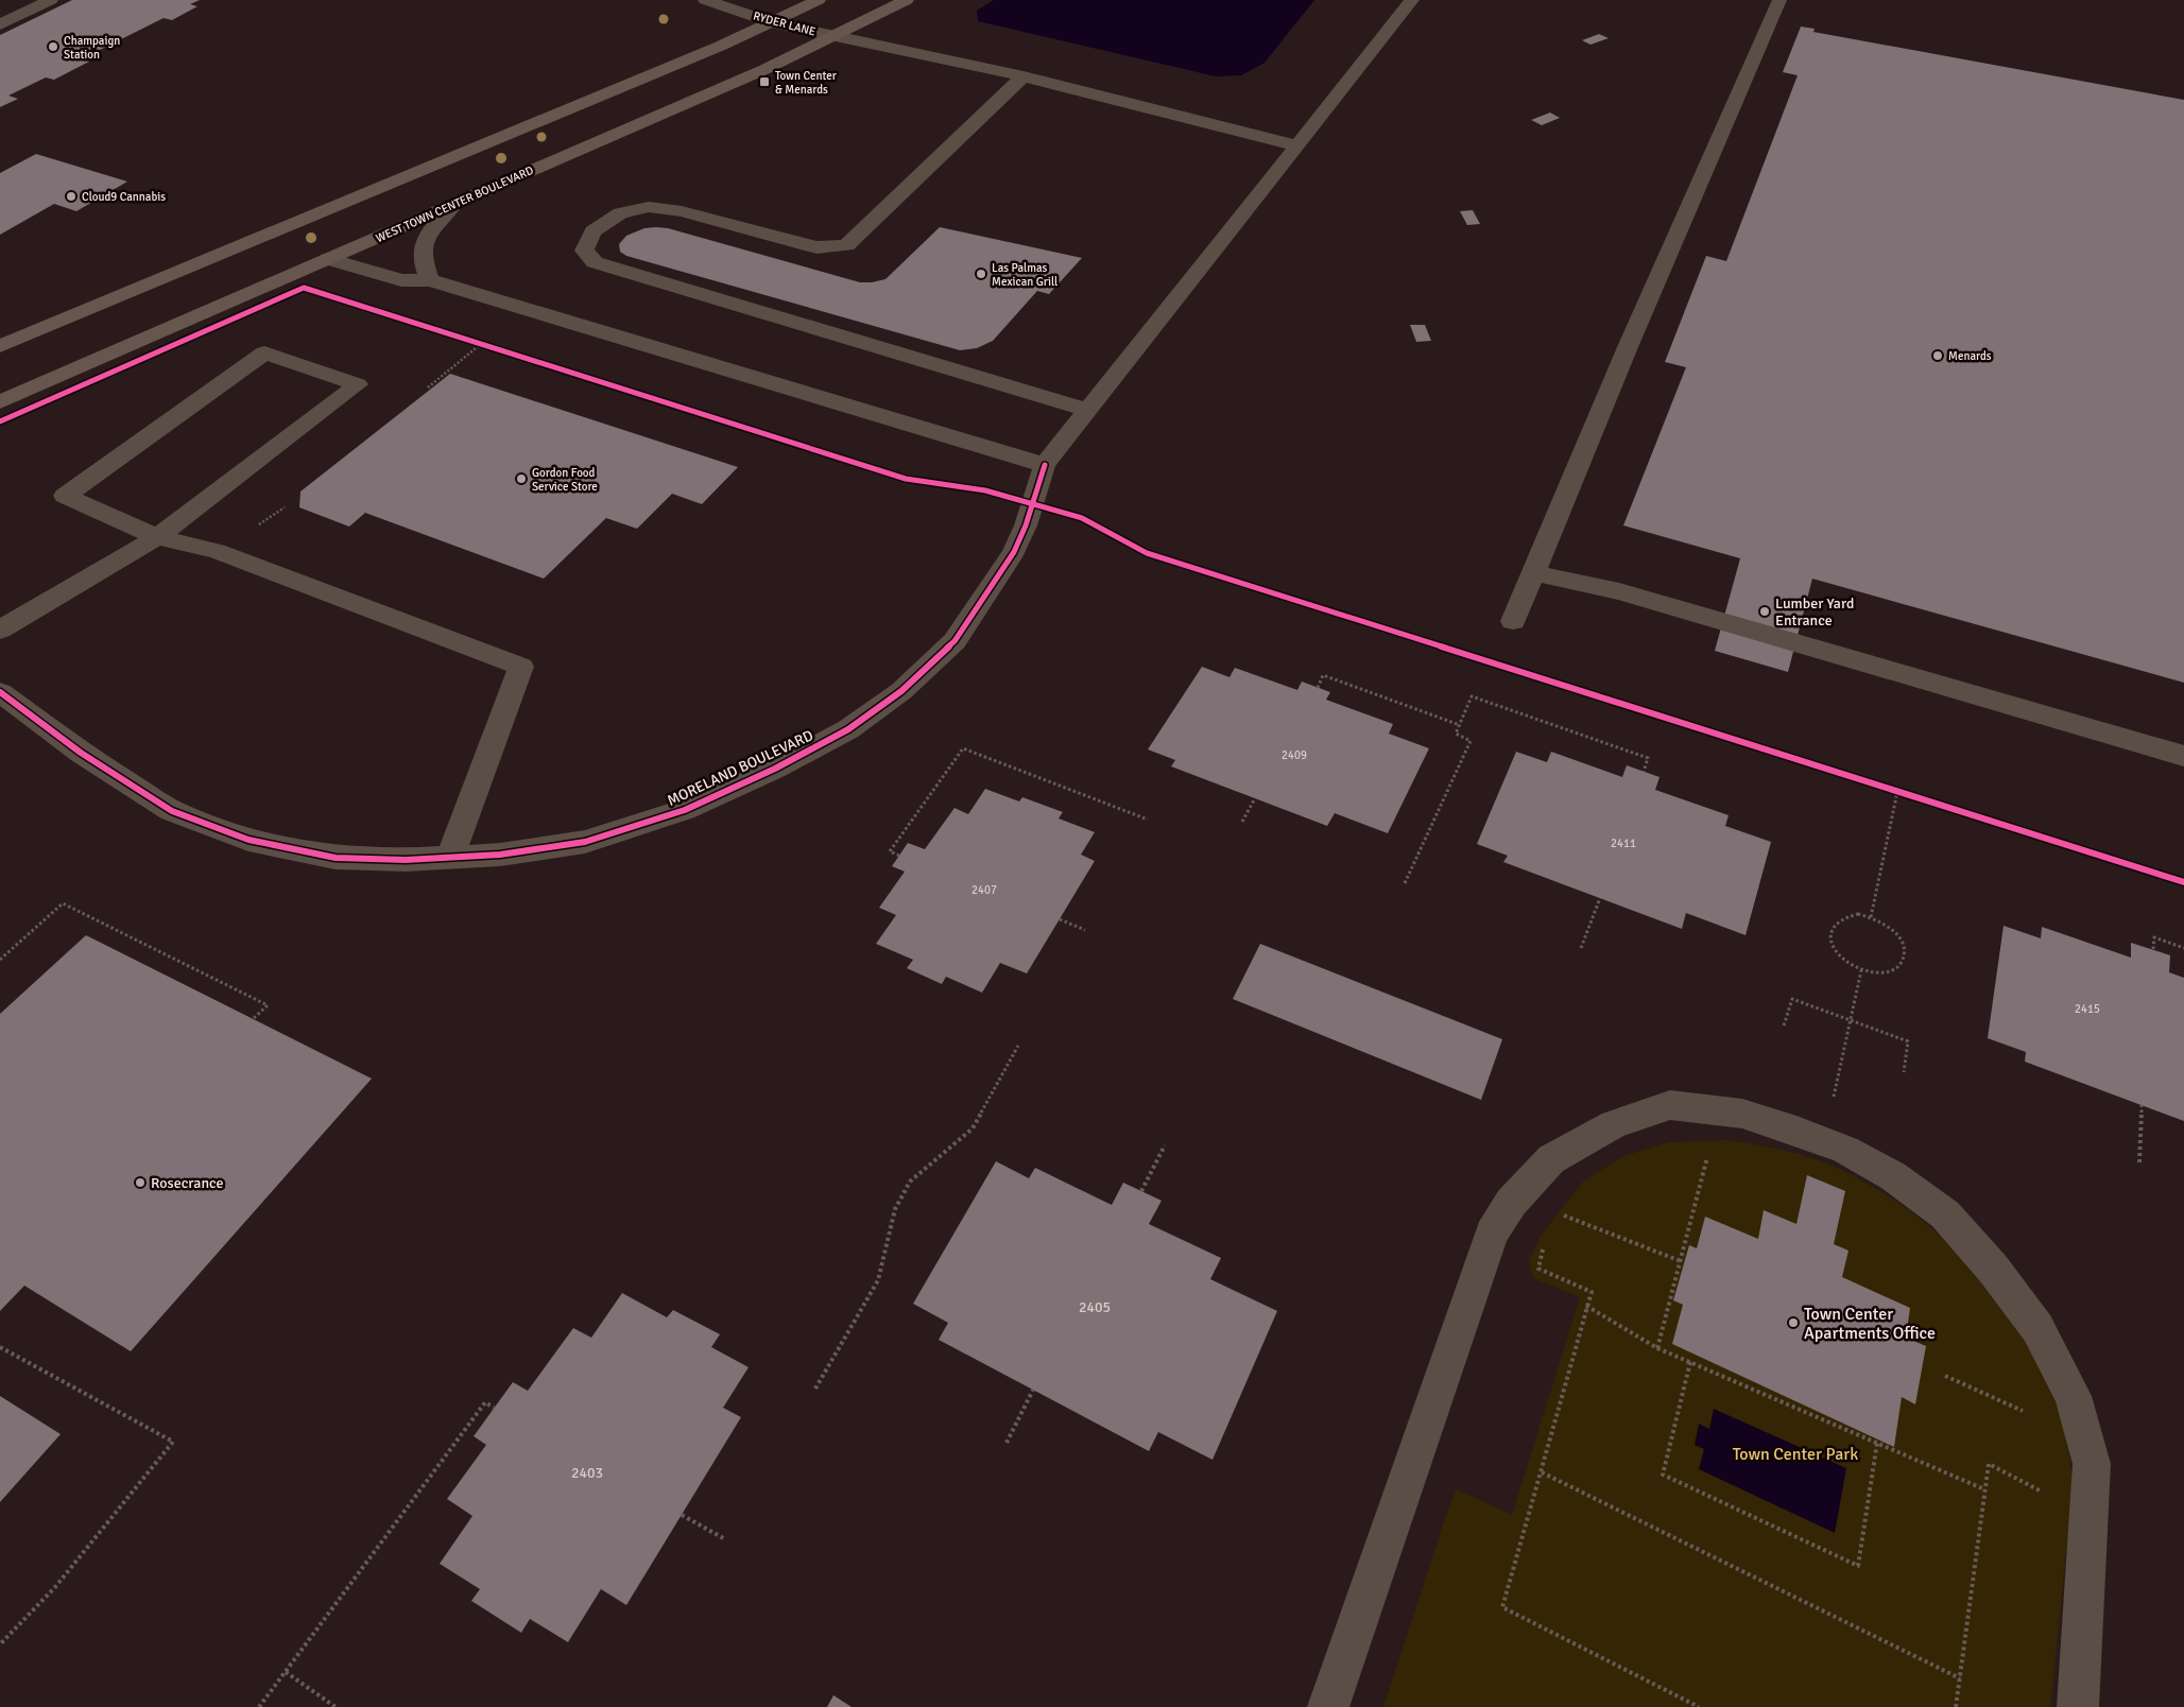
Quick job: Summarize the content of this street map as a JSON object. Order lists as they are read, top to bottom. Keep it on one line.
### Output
{"streets":{"main road":["WEST TOWN CENTER BOULEVARD"],"street":["RYDER LANE","MORELAND BOULEVARD"]},"crossings":[["RYDER LANE","WEST TOWN CENTER BOULEVARD"]],"parks":["Town Center Park"],"places":{"other":["Champaign Station","Cloud9 Cannabis","Las Palmas Mexican Grill","Menards","Gordon Food Service Store","Lumber Yard Entrance","Rosecrance","Town Center Apartments Office"],"transit":["Town Center & Menards"]},"house_numbers":["2409","2411","2407","2415","2405","2403"]}
